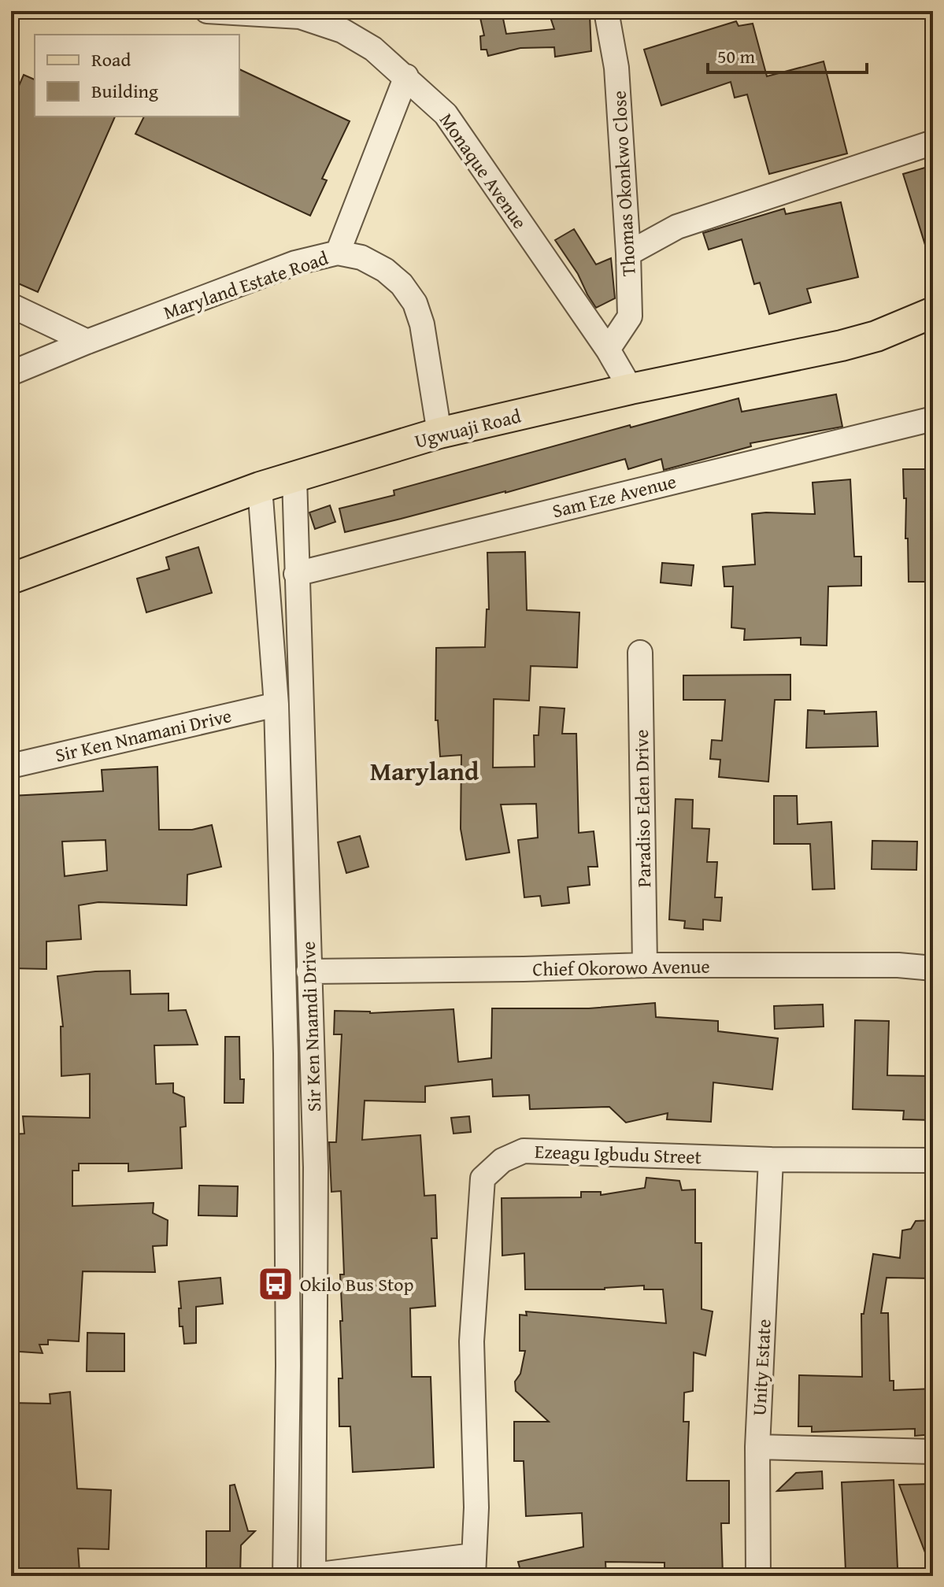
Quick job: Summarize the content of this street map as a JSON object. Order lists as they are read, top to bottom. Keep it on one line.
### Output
{"streets":{"main road":["Ugwuaji Road"],"street":["Monaque Avenue","Thomas Okonkwo Close","Maryland Estate Road","Sam Eze Avenue","Sir Ken Nnamani Drive","Paradiso Eden Drive","Chief Okorowo Avenue","Sir Ken Nnamdi Drive","Ezeagu Igbudu Street","Unity Estate"]},"crossings":[["Monaque Avenue","Thomas Okonkwo Close"],["Monaque Avenue","Ugwuaji Road"],["Maryland Estate Road","Ugwuaji Road"],["Ugwuaji Road","Sir Ken Nnamdi Drive"],["Sam Eze Avenue","Sir Ken Nnamdi Drive"],["Sir Ken Nnamani Drive","Sir Ken Nnamdi Drive"],["Paradiso Eden Drive","Chief Okorowo Avenue"],["Chief Okorowo Avenue","Sir Ken Nnamdi Drive"],["Ezeagu Igbudu Street","Unity Estate"]],"districts":["Maryland"],"places":{"bus stop":["Okilo Bus Stop"]},"legend":["Road","Building"],"scale_bar":"50 m"}
